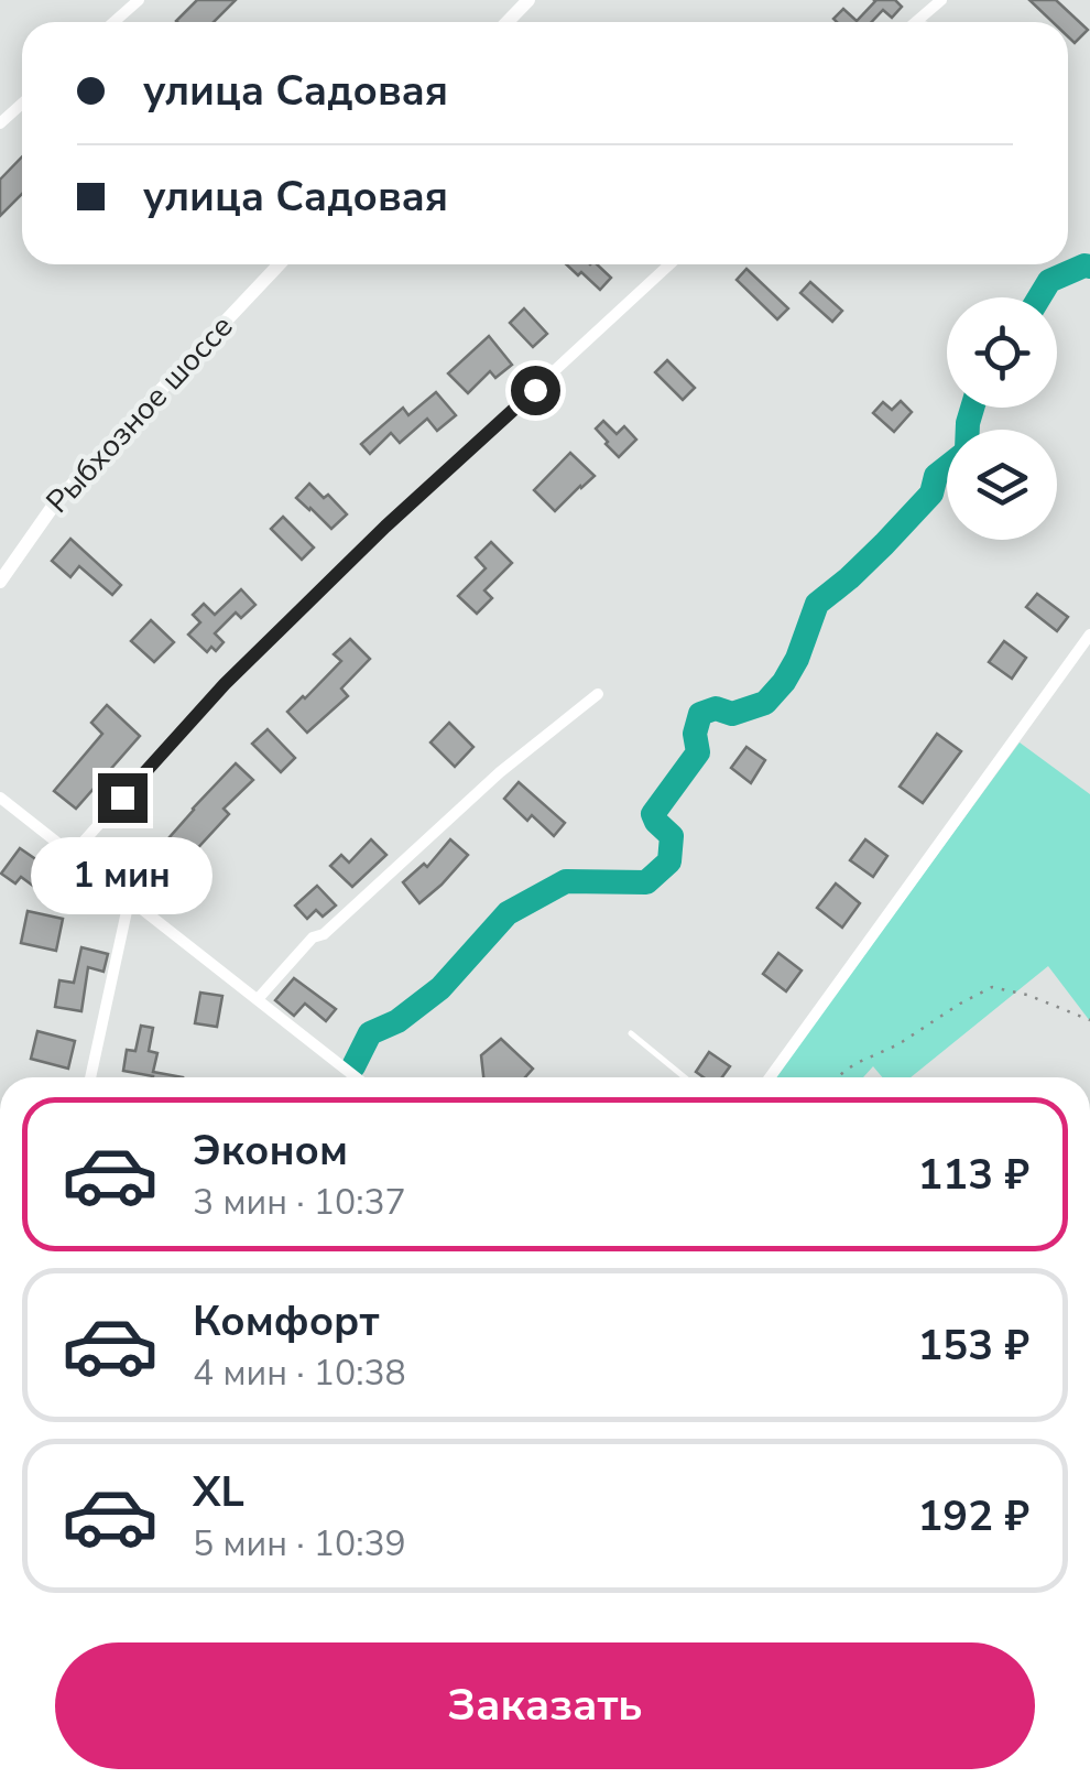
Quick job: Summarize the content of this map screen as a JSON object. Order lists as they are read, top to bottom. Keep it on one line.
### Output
{"streets":{"street":["Рыбхозное шоссе"]},"page":{"banner":["улица Садовая","улица Садовая"],"bubble":"1 мин","list":[{"name":"Эконом","note":"3 мин · 10:37","value":"113 ₽"},{"name":"Комфорт","note":"4 мин · 10:38","value":"153 ₽"},{"name":"XL","note":"5 мин · 10:39","value":"192 ₽"}],"buttons":"Заказать"}}
